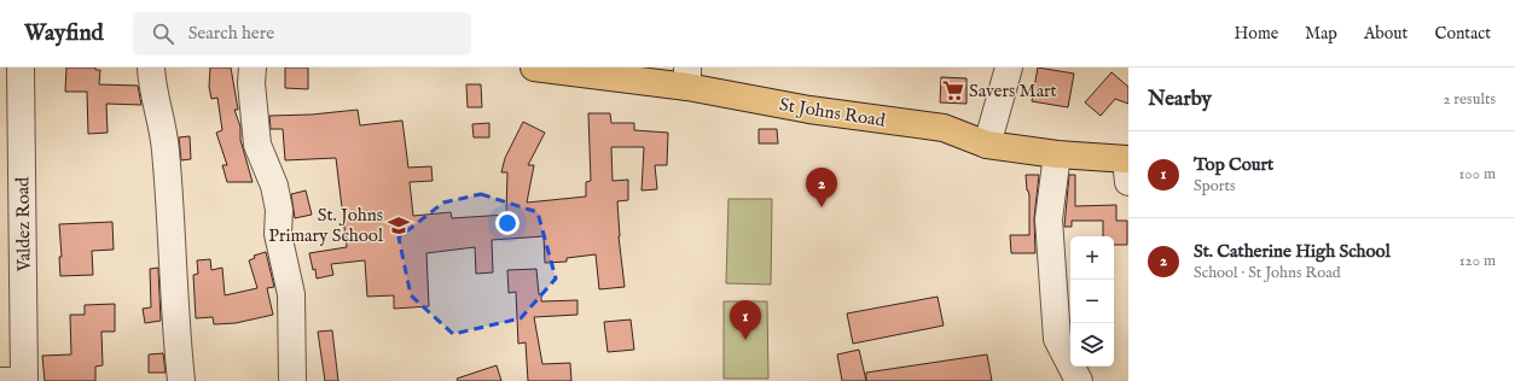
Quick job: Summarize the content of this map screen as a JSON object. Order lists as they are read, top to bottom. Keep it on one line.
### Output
{"streets":{"main road":["St Johns Road"],"street":["Valdez Road"]},"places":{"supermarket":["Savers Mart"],"school or university":["St. Johns Primary School"]},"page":{"header":"Wayfind","search":"Search here","nav":["Home","Map","About","Contact"],"heading":["Nearby","2 results"],"list":[{"mark":"1","name":"Top Court","note":"Sports","value":"100 m"},{"mark":"2","name":"St. Catherine High School","note":"School · St Johns Road","value":"120 m"}],"pins":["2","1"],"map_buttons":["+","−"]}}
